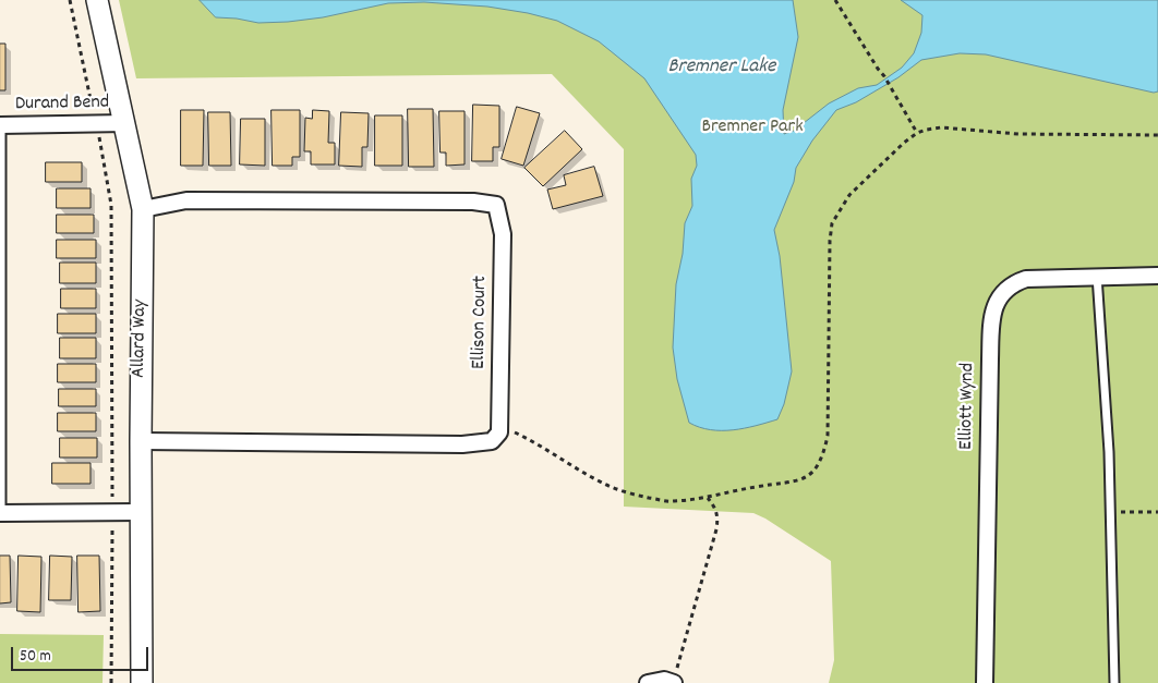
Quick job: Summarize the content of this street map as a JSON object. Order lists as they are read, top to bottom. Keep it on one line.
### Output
{"streets":{"street":["Durand Bend","Ellison Court","Allard Way","Elliott Wynd"]},"crossings":[["Durand Bend","Allard Way"],["Ellison Court","Allard Way"]],"water":["Bremner Lake"],"parks":["Bremner Park"],"scale_bar":"50 m"}
